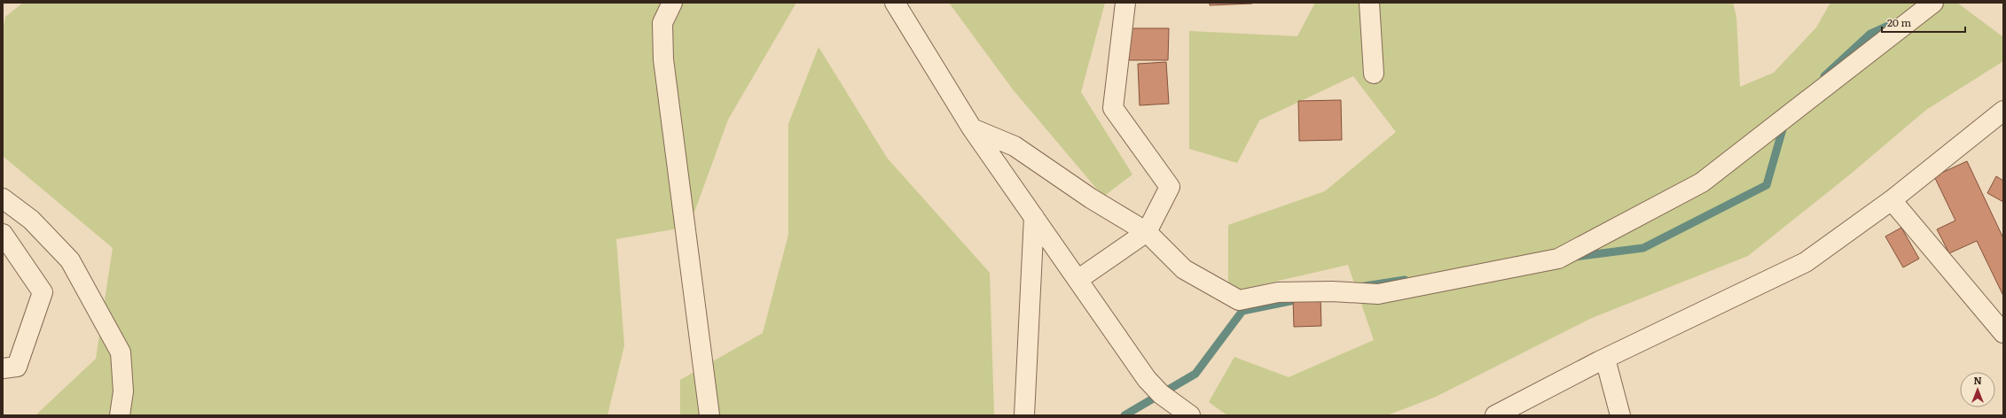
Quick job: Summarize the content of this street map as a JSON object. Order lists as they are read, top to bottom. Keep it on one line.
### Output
{"scale_bar":"20 m","north":"top"}
